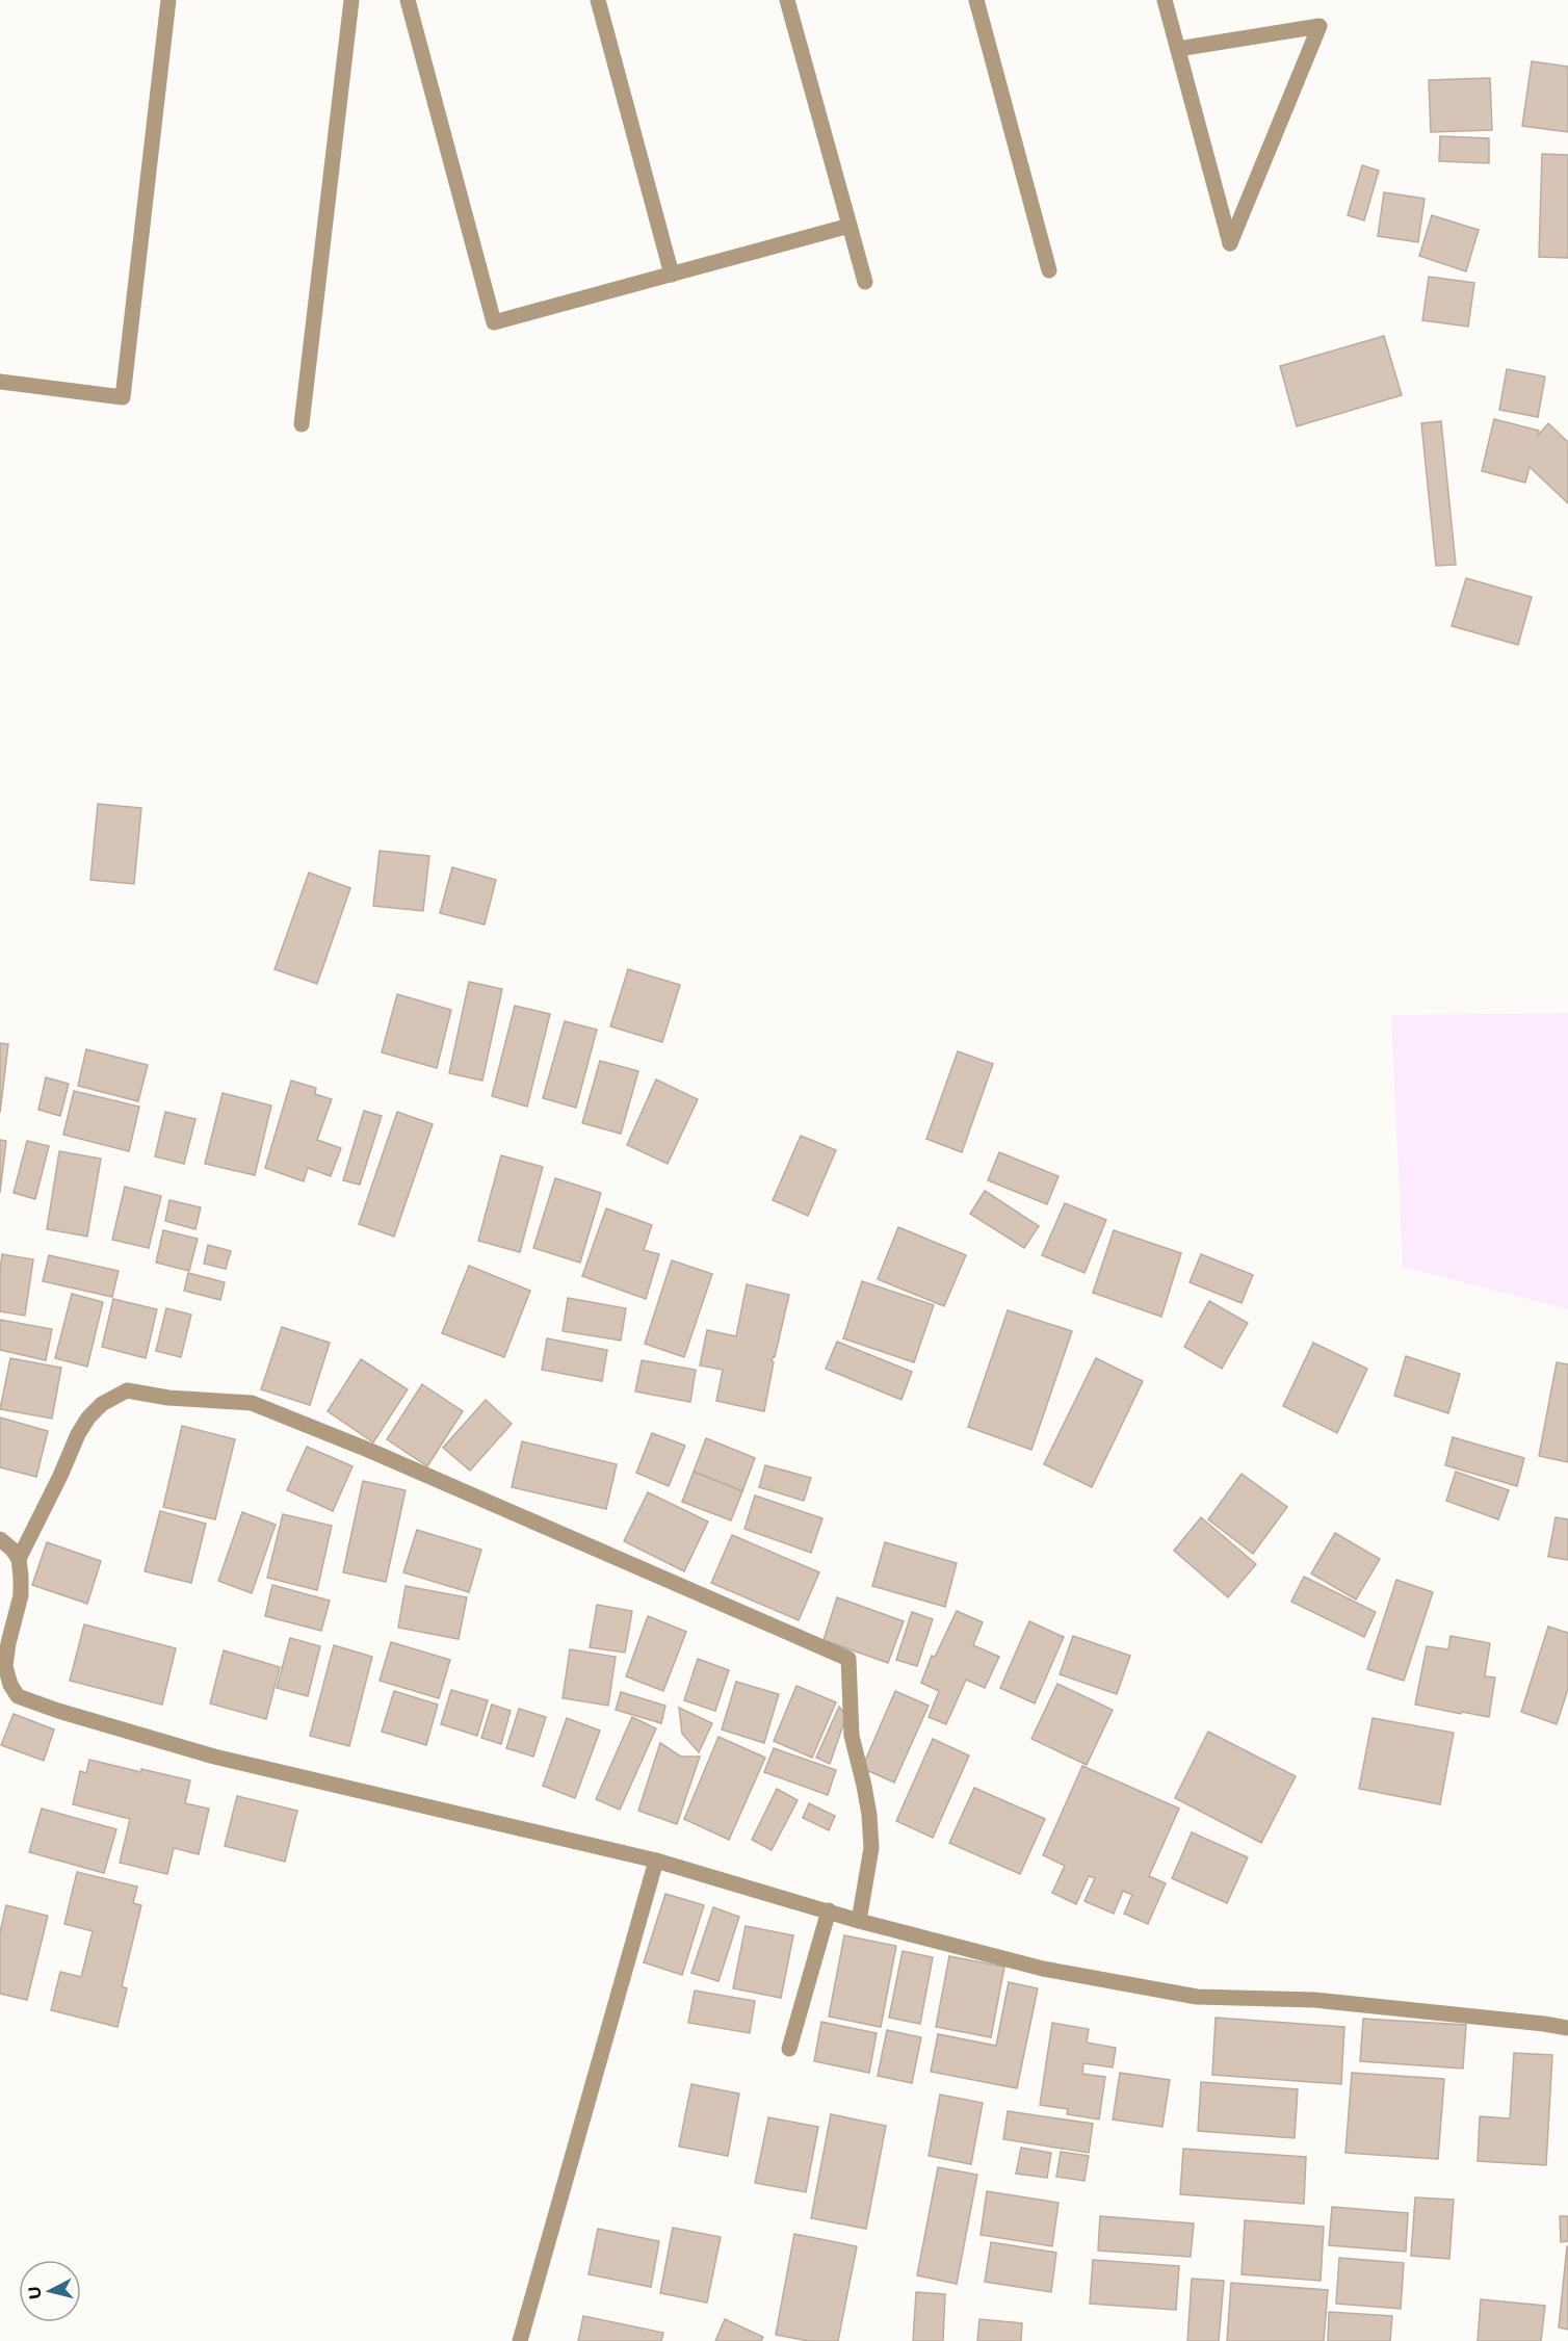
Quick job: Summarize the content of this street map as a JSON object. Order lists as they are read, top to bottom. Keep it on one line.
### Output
{"north":"left"}
